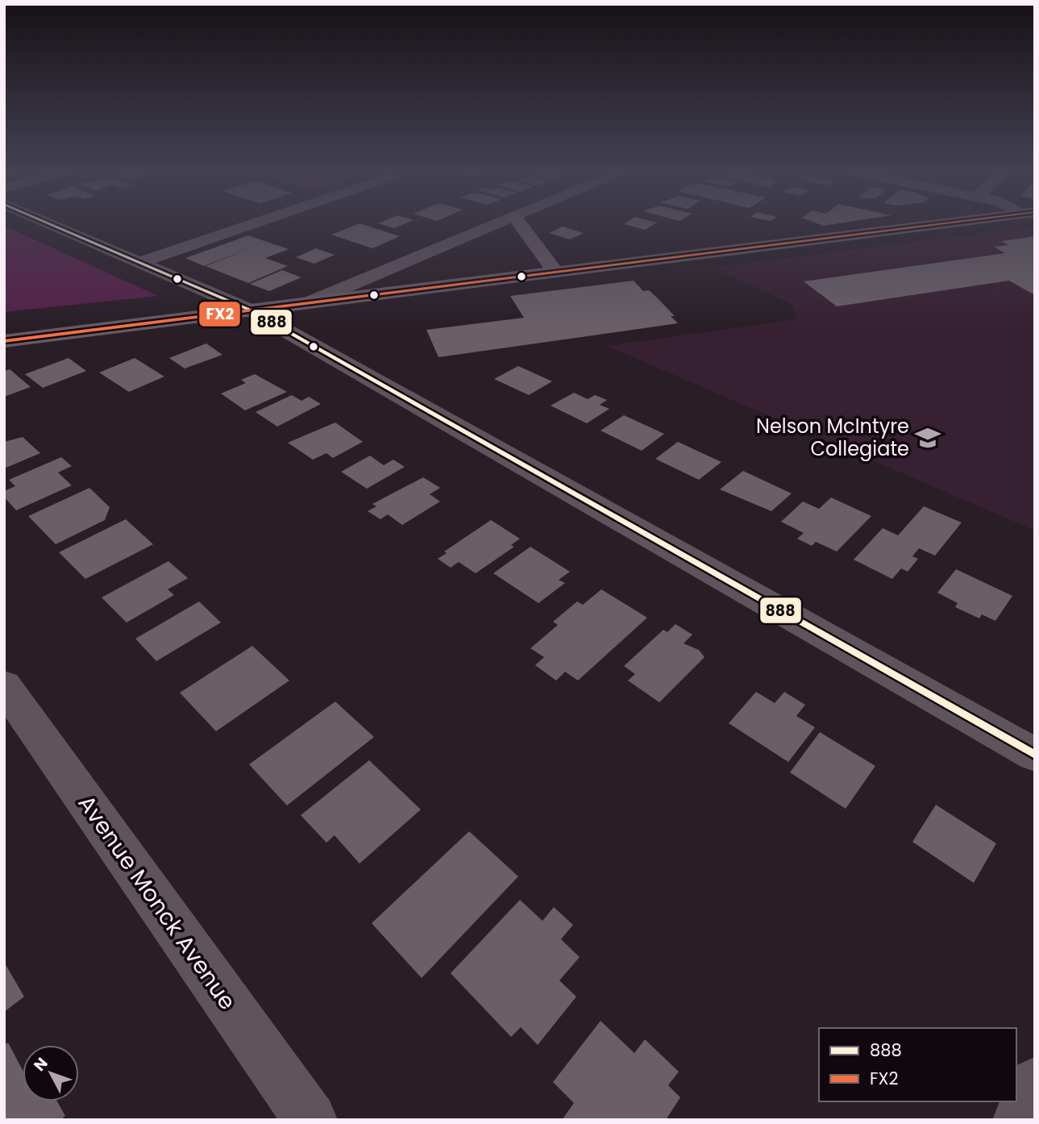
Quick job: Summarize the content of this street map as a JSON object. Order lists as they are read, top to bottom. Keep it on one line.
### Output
{"streets":{"street":["Avenue Monck Avenue"]},"places":{"school or university":["Nelson McIntyre Collegiate"]},"lines":["transit line 888","transit line FX2"],"legend":["888","FX2"],"north":"top left"}
